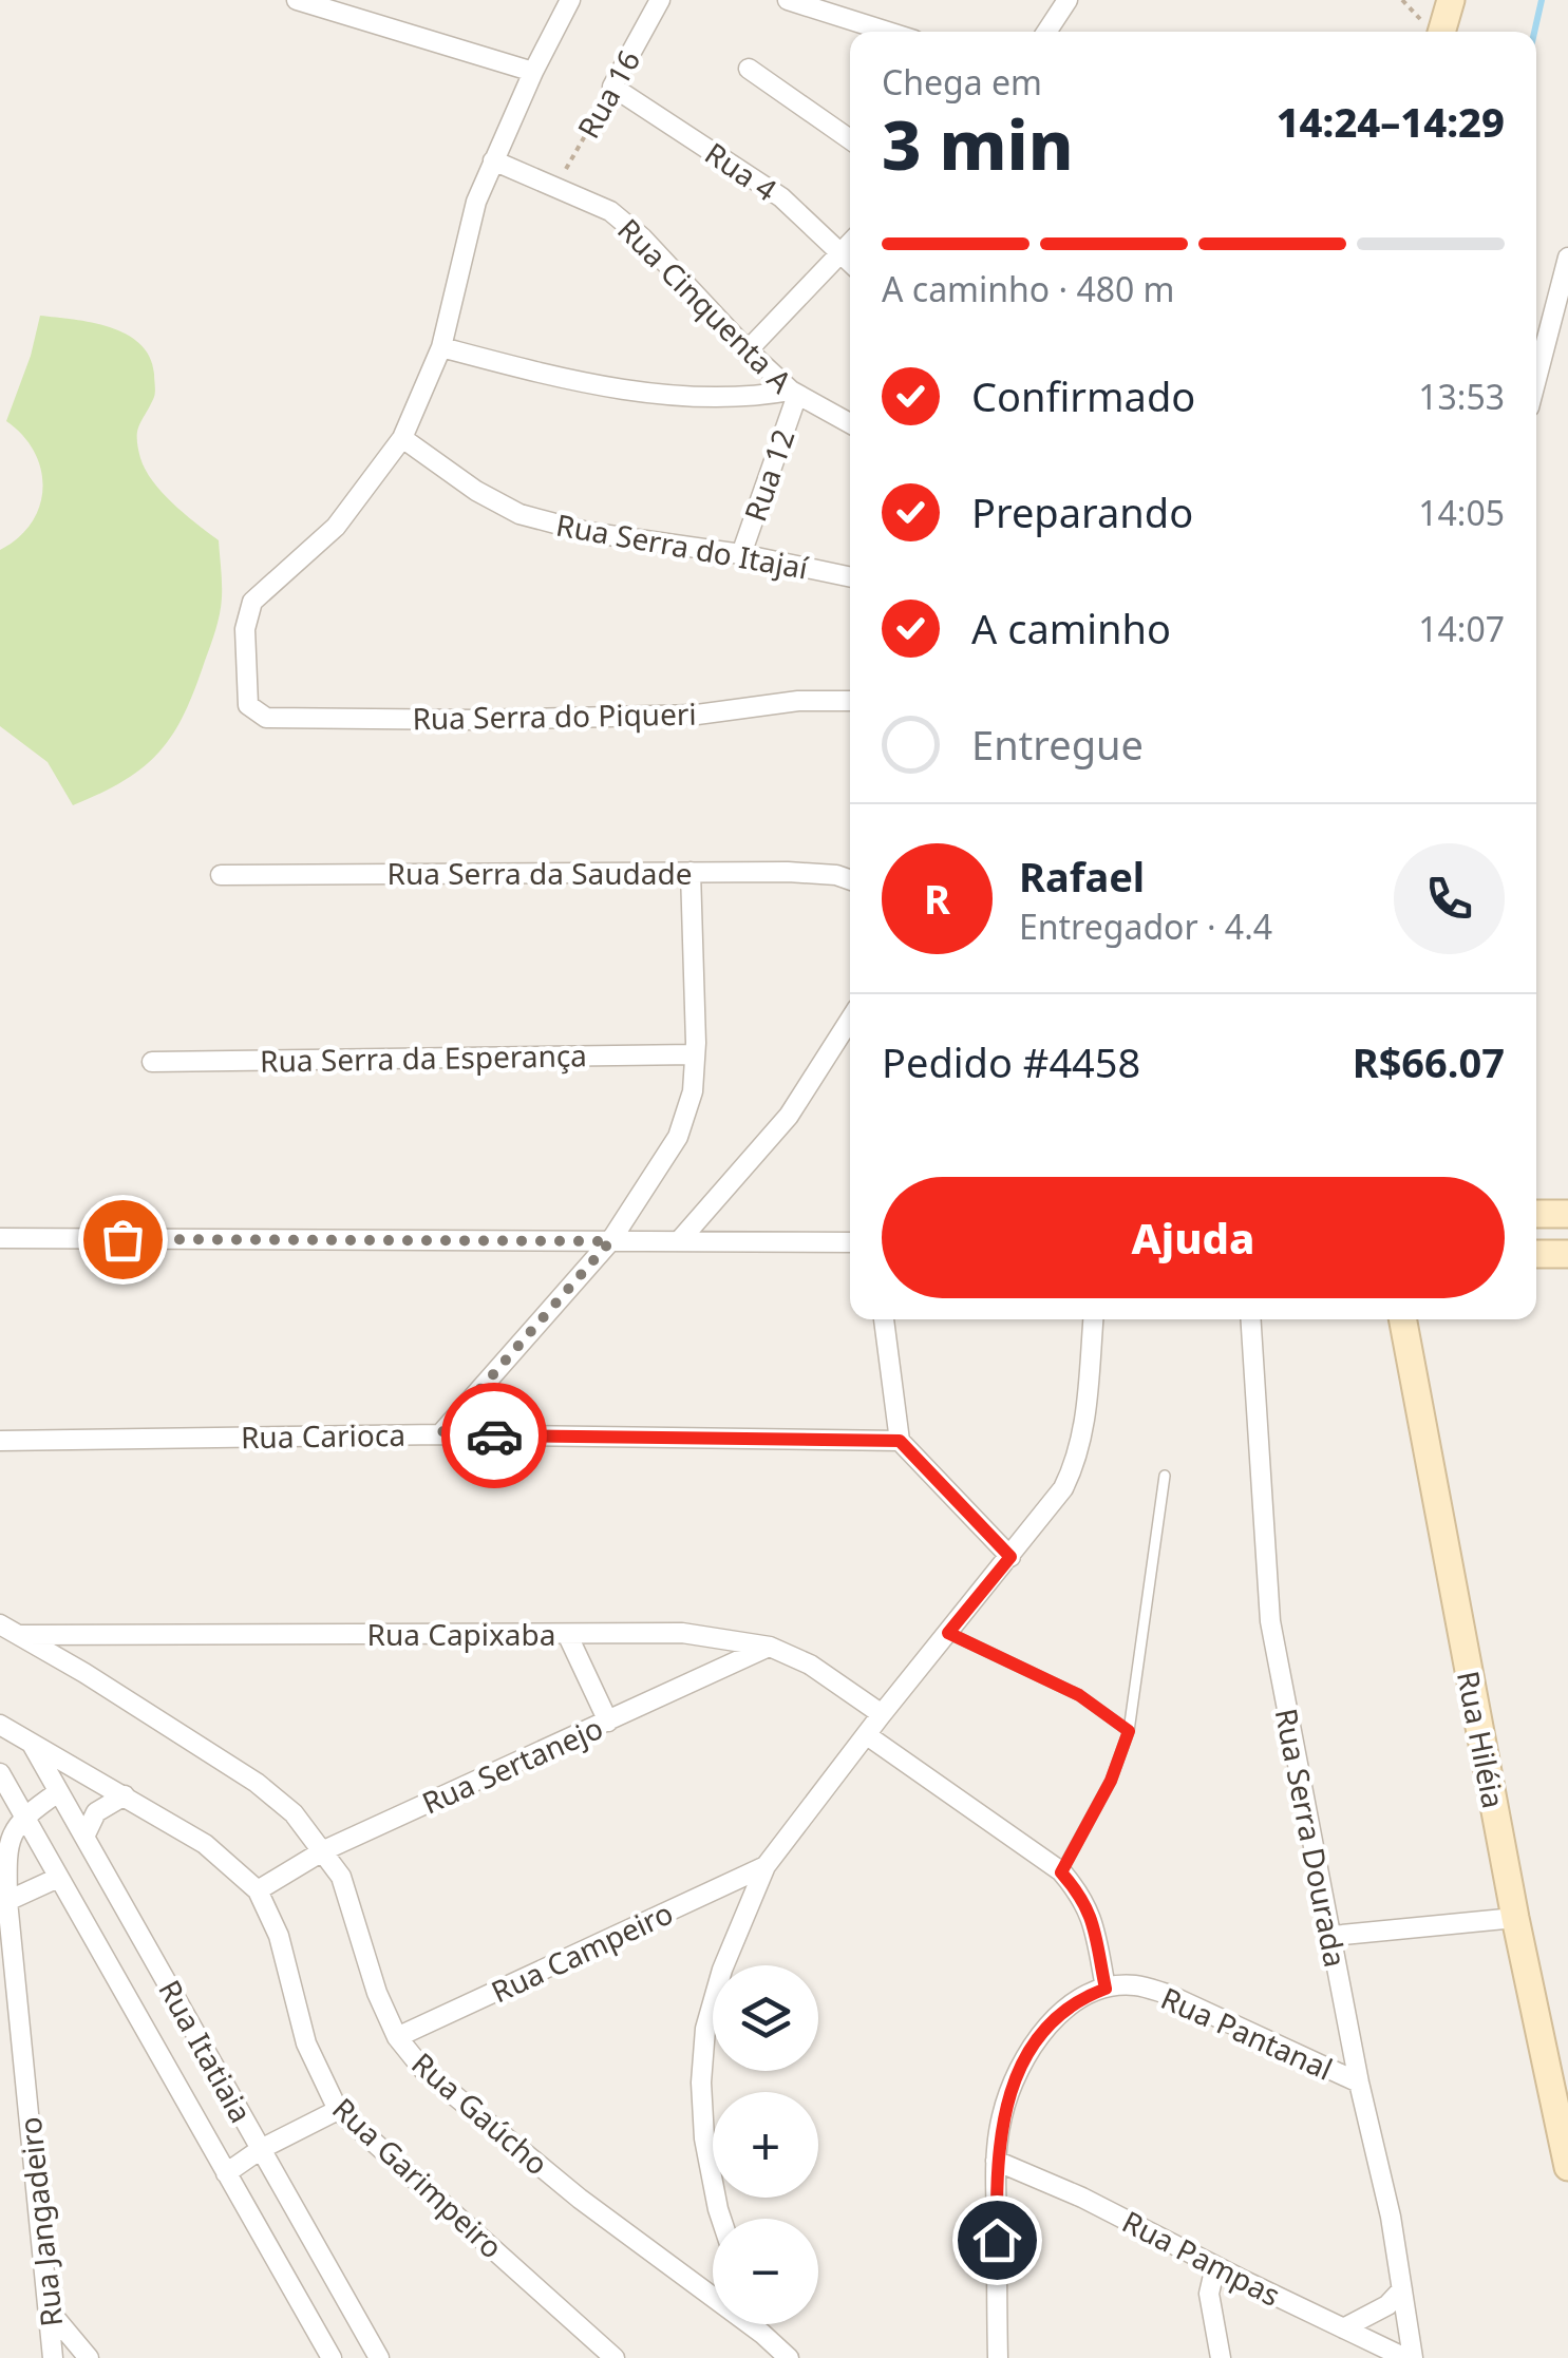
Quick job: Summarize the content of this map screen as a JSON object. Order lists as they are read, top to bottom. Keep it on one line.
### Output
{"streets":{"main road":["Rua Hiléia"],"street":["Rua 16","Rua 4","Rua Cinquenta A","Rua 12","Rua Serra do Itajaí","Rua Serra do Piqueri","Rua Serra da Saudade","Rua Serra da Esperança","Rua Carioca","Rua Capixaba","Rua Sertanejo","Rua Serra Dourada","Rua Campeiro","Rua Pantanal","Rua Itatiaia","Rua Gaúcho","Rua Garimpeiro","Rua Jangadeiro","Rua Pampas"]},"crossings":[["Rua 16","Rua 4"],["Rua 16","Rua Cinquenta A"],["Rua Cinquenta A","Rua 12"],["Rua 12","Rua Serra do Itajaí"],["Rua Serra do Itajaí","Rua Serra do Piqueri"],["Rua Capixaba","Rua Sertanejo"],["Rua Capixaba","Rua Gaúcho"],["Rua Sertanejo","Rua Gaúcho"],["Rua Sertanejo","Rua Garimpeiro"],["Rua Serra Dourada","Rua Pantanal"],["Rua Serra Dourada","Rua Pampas"],["Rua Campeiro","Rua Gaúcho"],["Rua Itatiaia","Rua Garimpeiro"],["Rua Itatiaia","Rua Jangadeiro"]],"page":{"heading":["3 min","Chega em","14:24–14:29"],"panel":["Rafael","Entregador · 4.4","Pedido #4458","R$66.07"],"bar":"A caminho · 480 m","list":[["Confirmado","13:53"],["Preparando","14:05"],["A caminho","14:07"],"Entregue"],"round":"R","buttons":"Ajuda","map_buttons":["+","−"]}}
